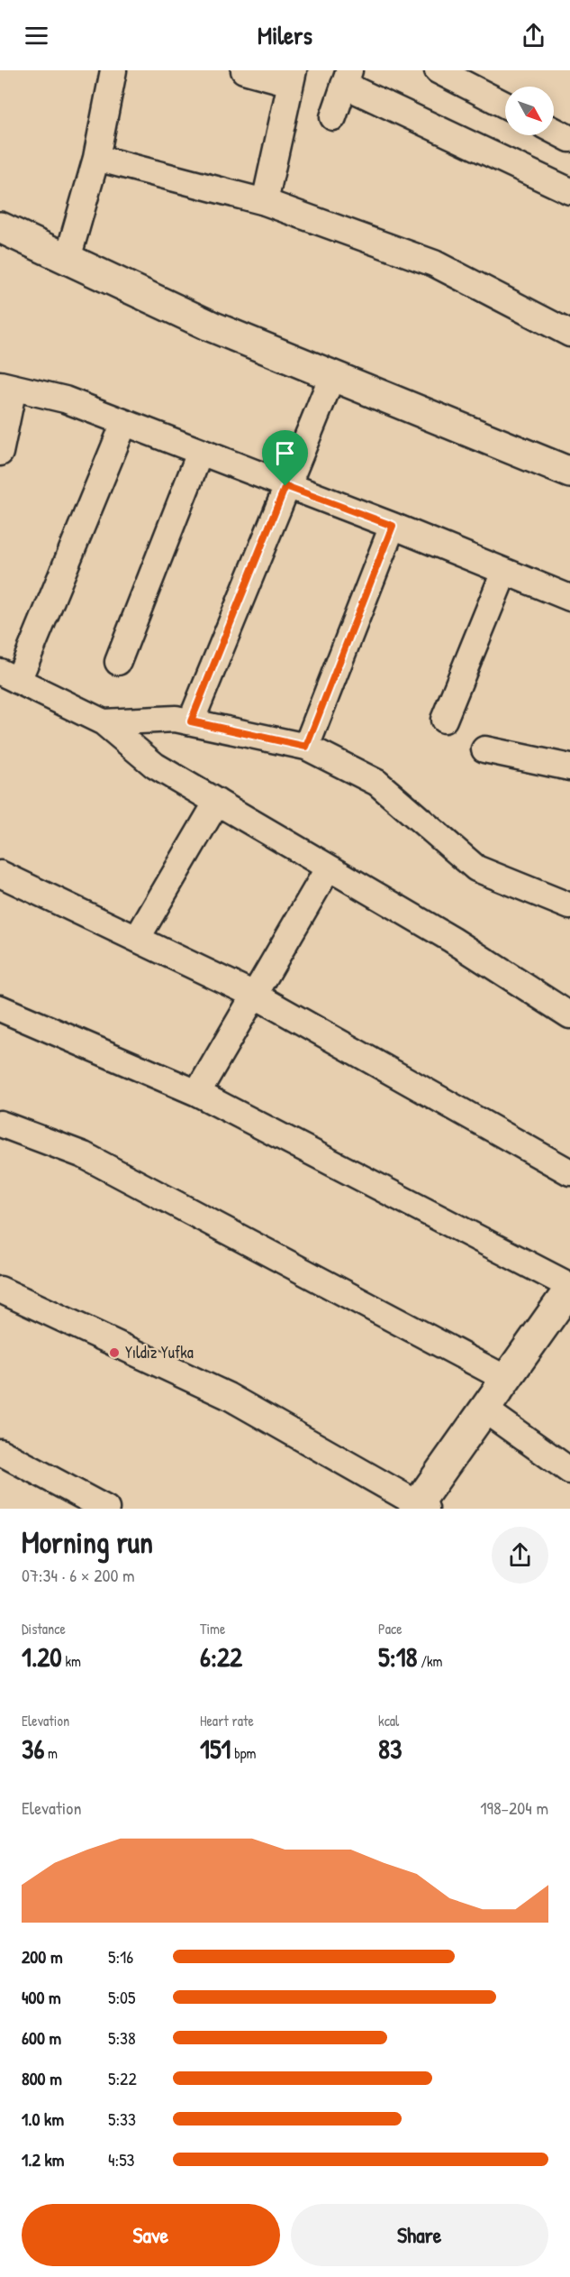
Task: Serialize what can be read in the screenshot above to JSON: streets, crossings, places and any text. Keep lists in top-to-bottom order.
{
  "places": ["Yıldız Yufka"],
  "north": "bottom right",
  "page": {
    "header": "Milers",
    "heading": ["Morning run", "07:34 · 6 × 200 m"],
    "stats": [
      ["Distance", "1.20 km"],
      ["Time", "6:22"],
      ["Pace", "5:18 /km"],
      ["Elevation", "36 m"],
      ["Heart rate", "151 bpm"],
      ["kcal", "83"]
    ],
    "chart": ["Elevation", "198–204 m"],
    "list": [
      {
        "name": "200 m",
        "note": "5:16"
      },
      {
        "name": "400 m",
        "note": "5:05"
      },
      {
        "name": "600 m",
        "note": "5:38"
      },
      {
        "name": "800 m",
        "note": "5:22"
      },
      {
        "name": "1.0 km",
        "note": "5:33"
      },
      {
        "name": "1.2 km",
        "note": "4:53"
      }
    ],
    "buttons": ["Save", "Share"]
  }
}
